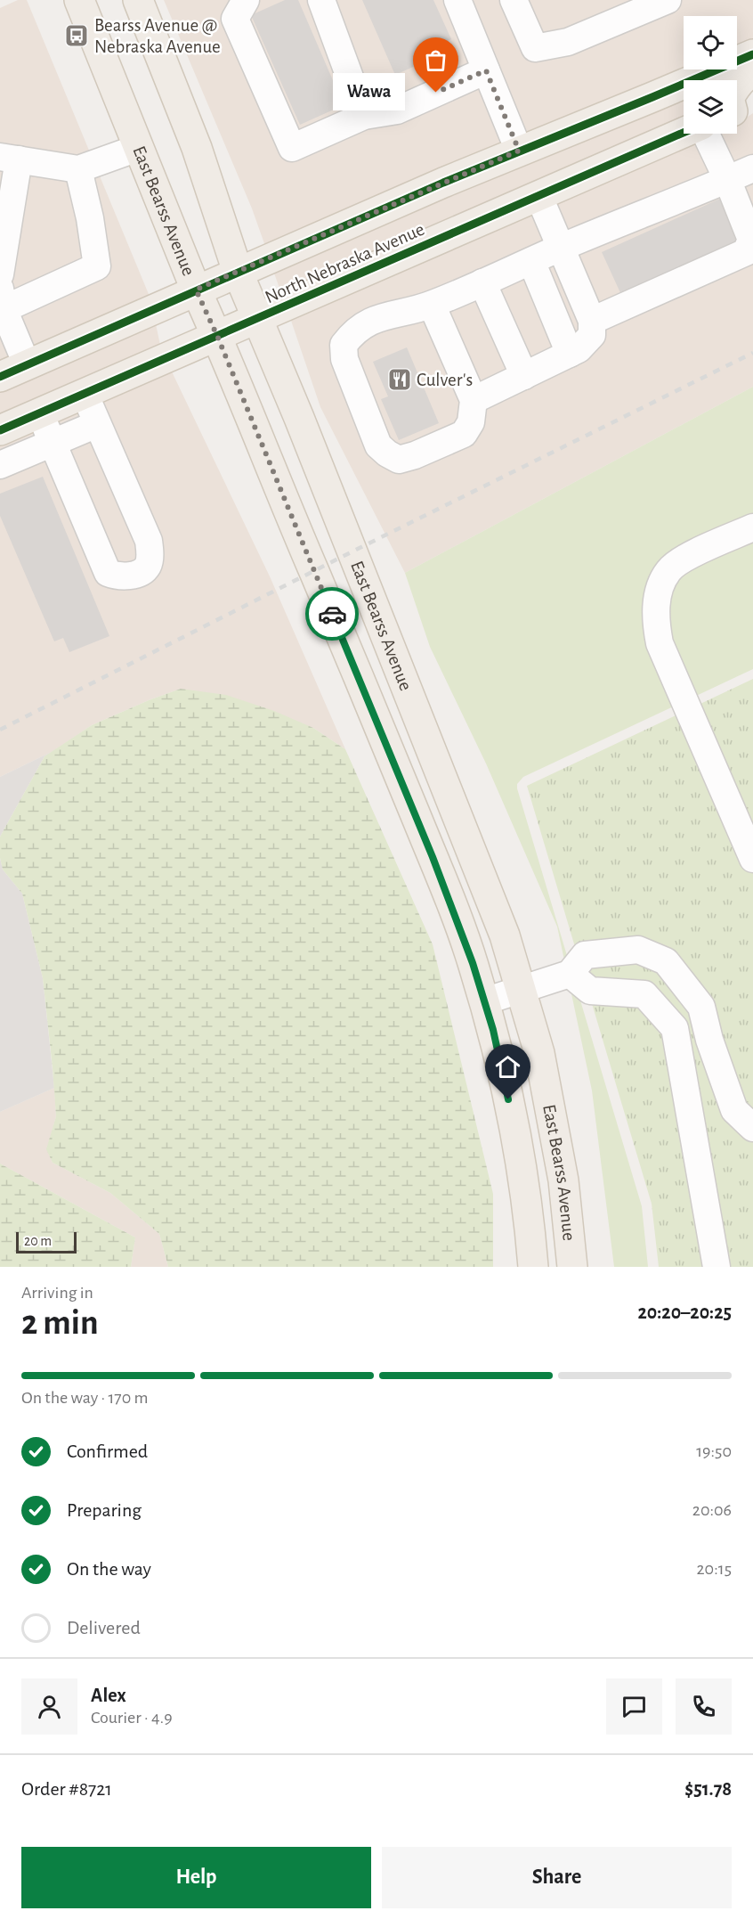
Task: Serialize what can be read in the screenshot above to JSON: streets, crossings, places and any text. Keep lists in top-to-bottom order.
{
  "streets": {
    "main road": ["East Bearss Avenue", "North Nebraska Avenue"]
  },
  "crossings": [
    ["East Bearss Avenue", "North Nebraska Avenue"]
  ],
  "places": {
    "bus stop": ["Bearss Avenue @ Nebraska Avenue"],
    "other": ["Wawa"],
    "restaurant": ["Culver's"]
  },
  "scale_bar": "20 m",
  "page": {
    "bubble": "Wawa",
    "scale": "20 m",
    "heading": ["2 min", "Arriving in", "20:20–20:25"],
    "panel": [
      "Alex",
      "Courier · 4.9",
      "Order #8721",
      "$51.78"
    ],
    "bar": "On the way · 170 m",
    "list": [
      ["Confirmed", "19:50"],
      ["Preparing", "20:06"],
      ["On the way", "20:15"],
      "Delivered"
    ],
    "buttons": ["Help", "Share"]
  }
}
